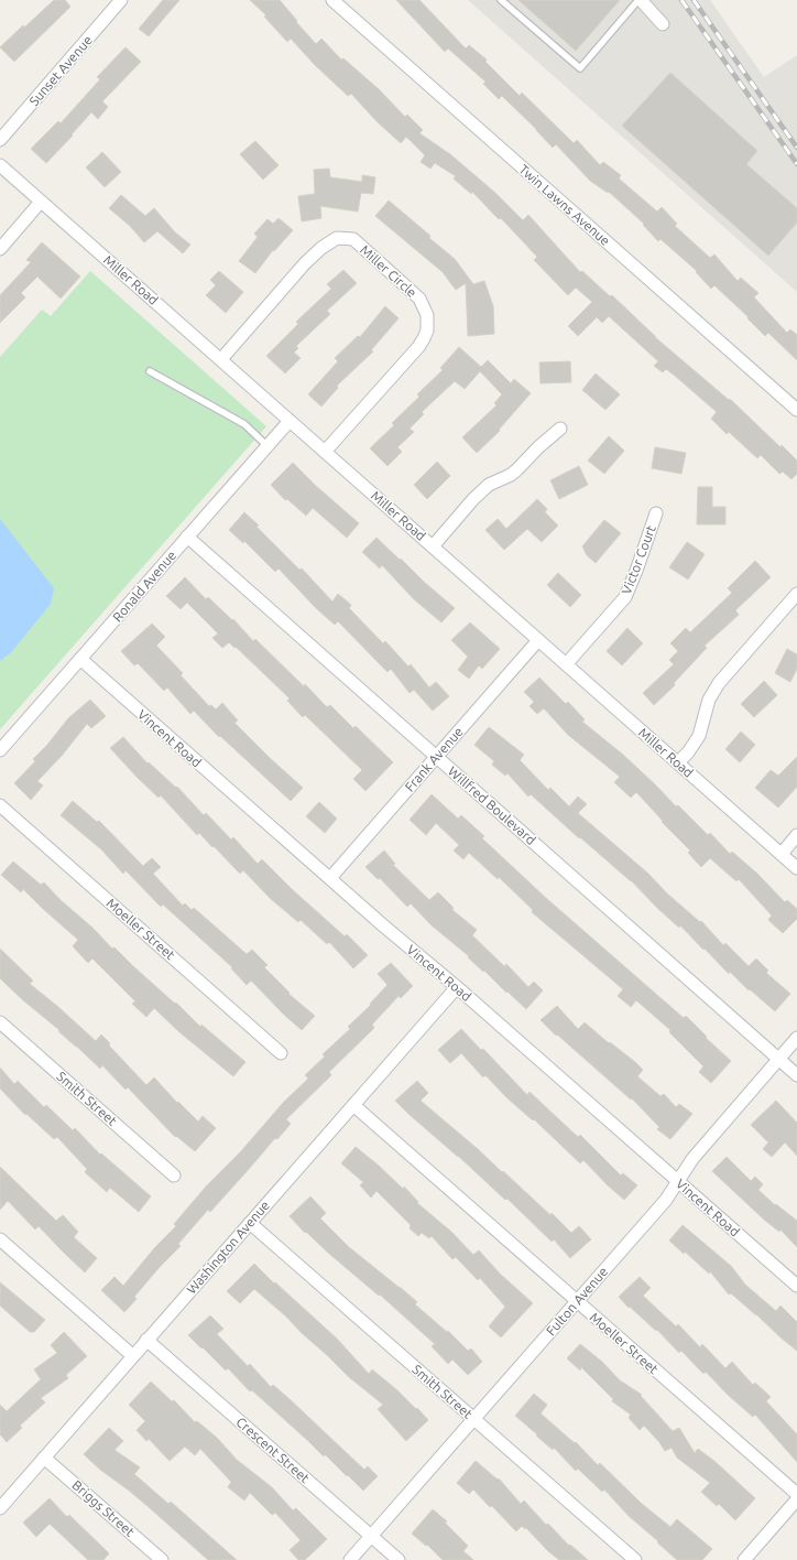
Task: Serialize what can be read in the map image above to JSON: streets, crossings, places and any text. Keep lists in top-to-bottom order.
{
  "streets": {
    "street": [
      "Sunset Avenue",
      "Twin Lawns Avenue",
      "Miller Circle",
      "Miller Road",
      "Victor Court",
      "Ronald Avenue",
      "Vincent Road",
      "Frank Avenue",
      "Willfred Boulevard",
      "Moeller Street",
      "Smith Street",
      "Washington Avenue",
      "Fulton Avenue",
      "Crescent Street",
      "Briggs Street"
    ]
  },
  "crossings": [
    ["Miller Circle", "Miller Road"],
    ["Miller Road", "Victor Court"],
    ["Miller Road", "Ronald Avenue"],
    ["Miller Road", "Frank Avenue"],
    ["Ronald Avenue", "Vincent Road"],
    ["Ronald Avenue", "Willfred Boulevard"],
    ["Vincent Road", "Frank Avenue"],
    ["Vincent Road", "Washington Avenue"],
    ["Vincent Road", "Fulton Avenue"],
    ["Frank Avenue", "Willfred Boulevard"],
    ["Willfred Boulevard", "Fulton Avenue"],
    ["Moeller Street", "Washington Avenue"],
    ["Moeller Street", "Fulton Avenue"],
    ["Smith Street", "Washington Avenue"],
    ["Smith Street", "Fulton Avenue"],
    ["Washington Avenue", "Crescent Street"],
    ["Washington Avenue", "Briggs Street"],
    ["Fulton Avenue", "Crescent Street"]
  ]
}
